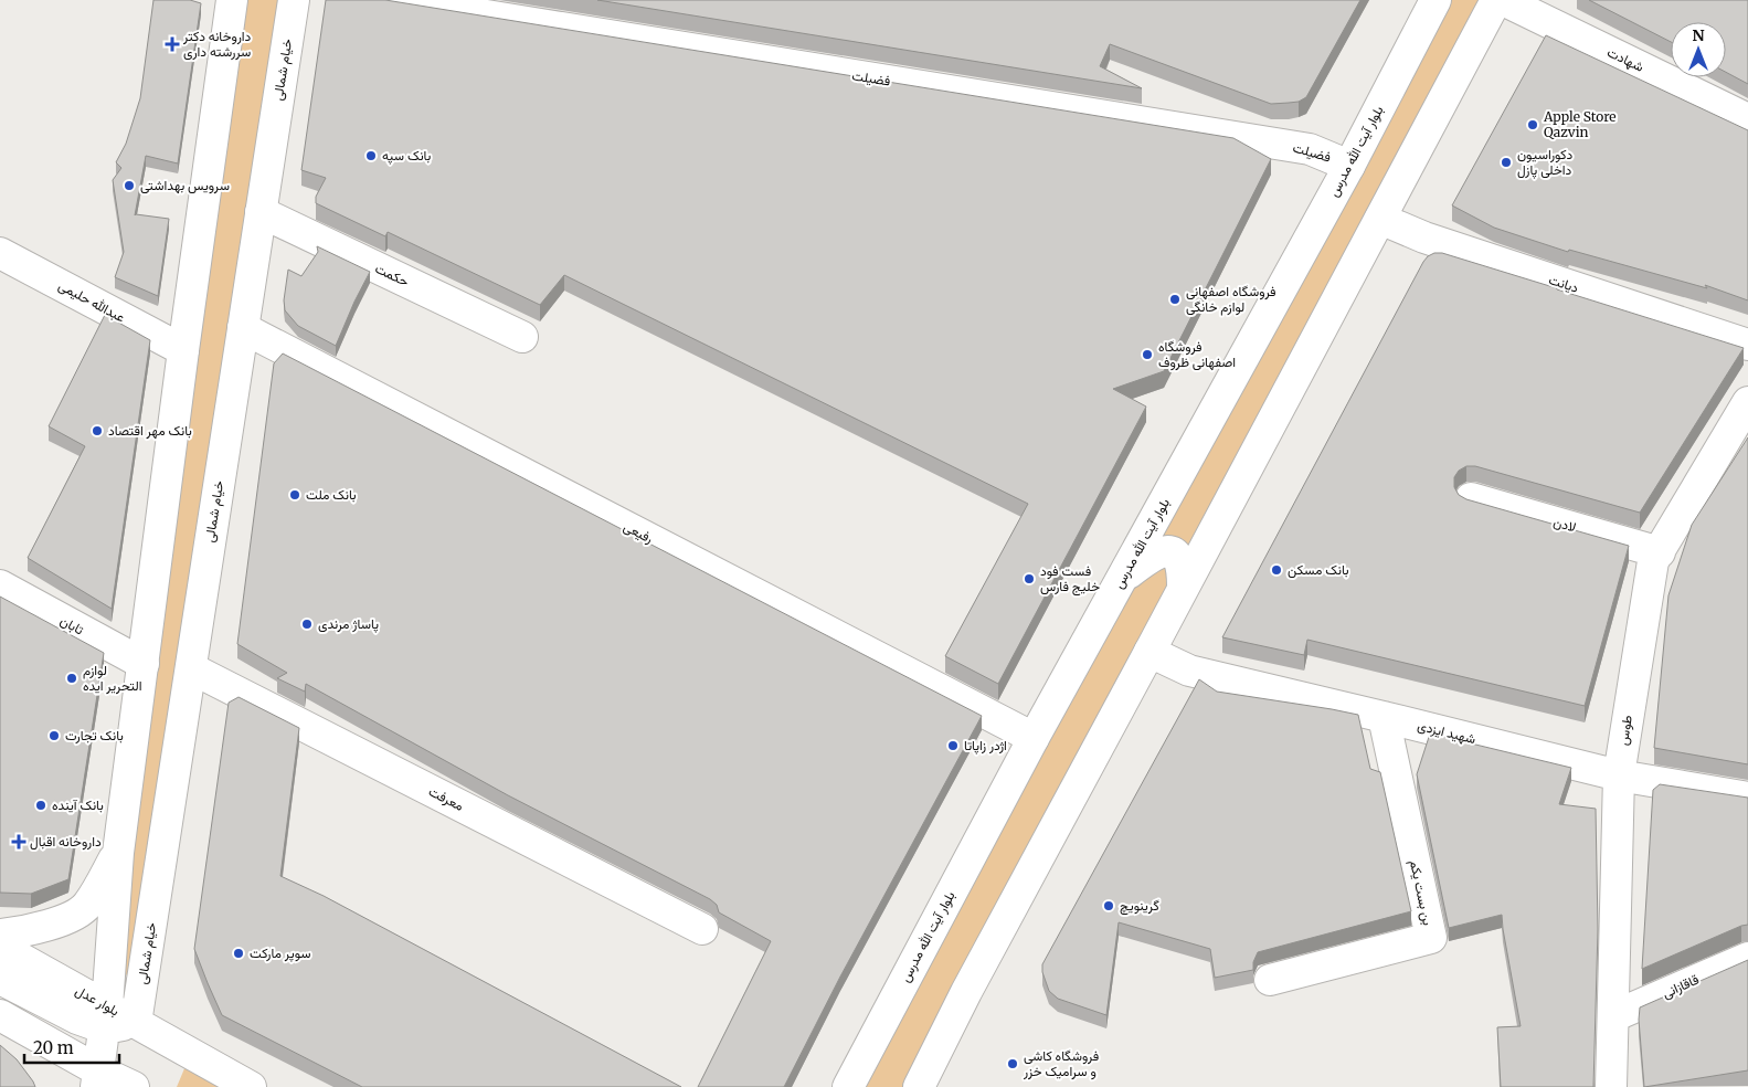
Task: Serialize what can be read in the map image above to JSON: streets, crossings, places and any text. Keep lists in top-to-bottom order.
{
  "streets": {
    "street": [
      "شهادت",
      "خیام شمالی",
      "فضیلت",
      "بلوار آیت الله مدرس",
      "حکمت",
      "دیانت",
      "عبدالله حلیمی",
      "لادن",
      "رفیعی",
      "تابان",
      "طوس",
      "شهید ایزدی",
      "معرفت",
      "بن بست یکم",
      "قاقازانی",
      "بلوار عدل"
    ]
  },
  "crossings": [
    ["خیام شمالی", "حکمت"],
    ["خیام شمالی", "رفیعی"],
    ["خیام شمالی", "معرفت"],
    ["خیام شمالی", "بلوار عدل"],
    ["فضیلت", "بلوار آیت الله مدرس"],
    ["بلوار آیت الله مدرس", "رفیعی"],
    ["لادن", "طوس"],
    ["طوس", "شهید ایزدی"],
    ["طوس", "قاقازانی"],
    ["شهید ایزدی", "بن بست یکم"]
  ],
  "places": {
    "health": ["داروخانه دکتر سررشته داری", "داروخانه اقبال"],
    "other": [
      "Apple Store Qazvin",
      "بانک سپه",
      "دکوراسیون داخلی پازل",
      "سرویس بهداشتی",
      "فروشگاه اصفهانی لوازم خانگی",
      "فروشگاه اصفهانی ظروف",
      "بانک مهر اقتصاد",
      "بانک ملت",
      "بانک مسکن",
      "فست فود خلیج فارس",
      "پاساژ مرندی",
      "لوازم التحریر ایده",
      "بانک تجارت",
      "اژدر زاپاتا",
      "بانک آینده",
      "گرینویچ",
      "سوپر مارکت",
      "فروشگاه کاشی و سرامیک خزر"
    ]
  },
  "scale_bar": "20 m",
  "north": "top"
}
